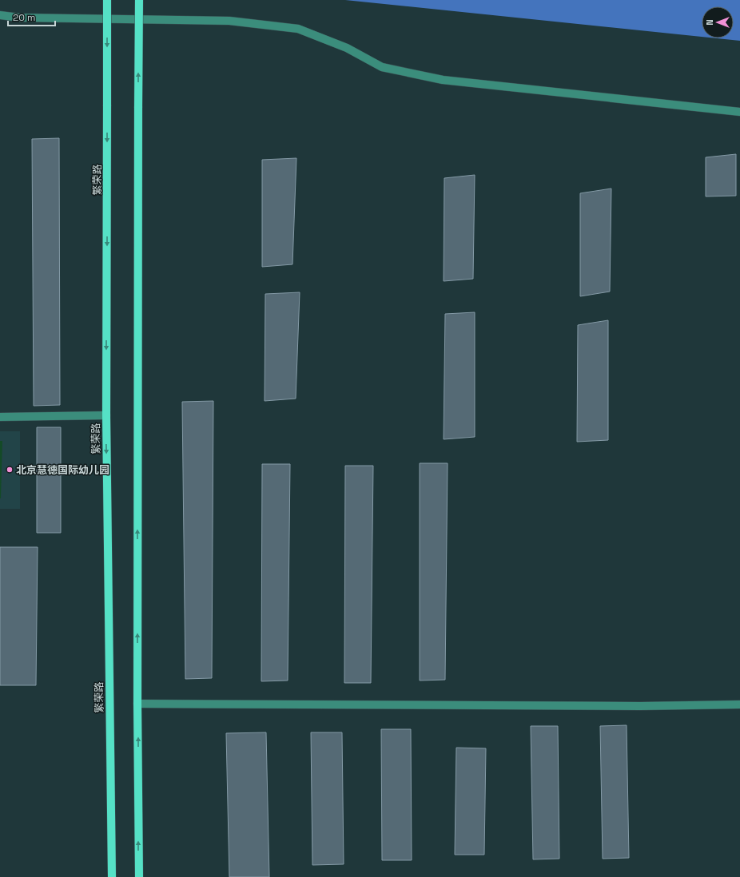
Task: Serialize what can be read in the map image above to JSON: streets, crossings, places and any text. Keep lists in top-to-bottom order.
{
  "streets": {
    "main road": ["繁荣路"]
  },
  "places": ["北京慧德国际幼儿园"],
  "scale_bar": "20 m",
  "north": "left"
}
